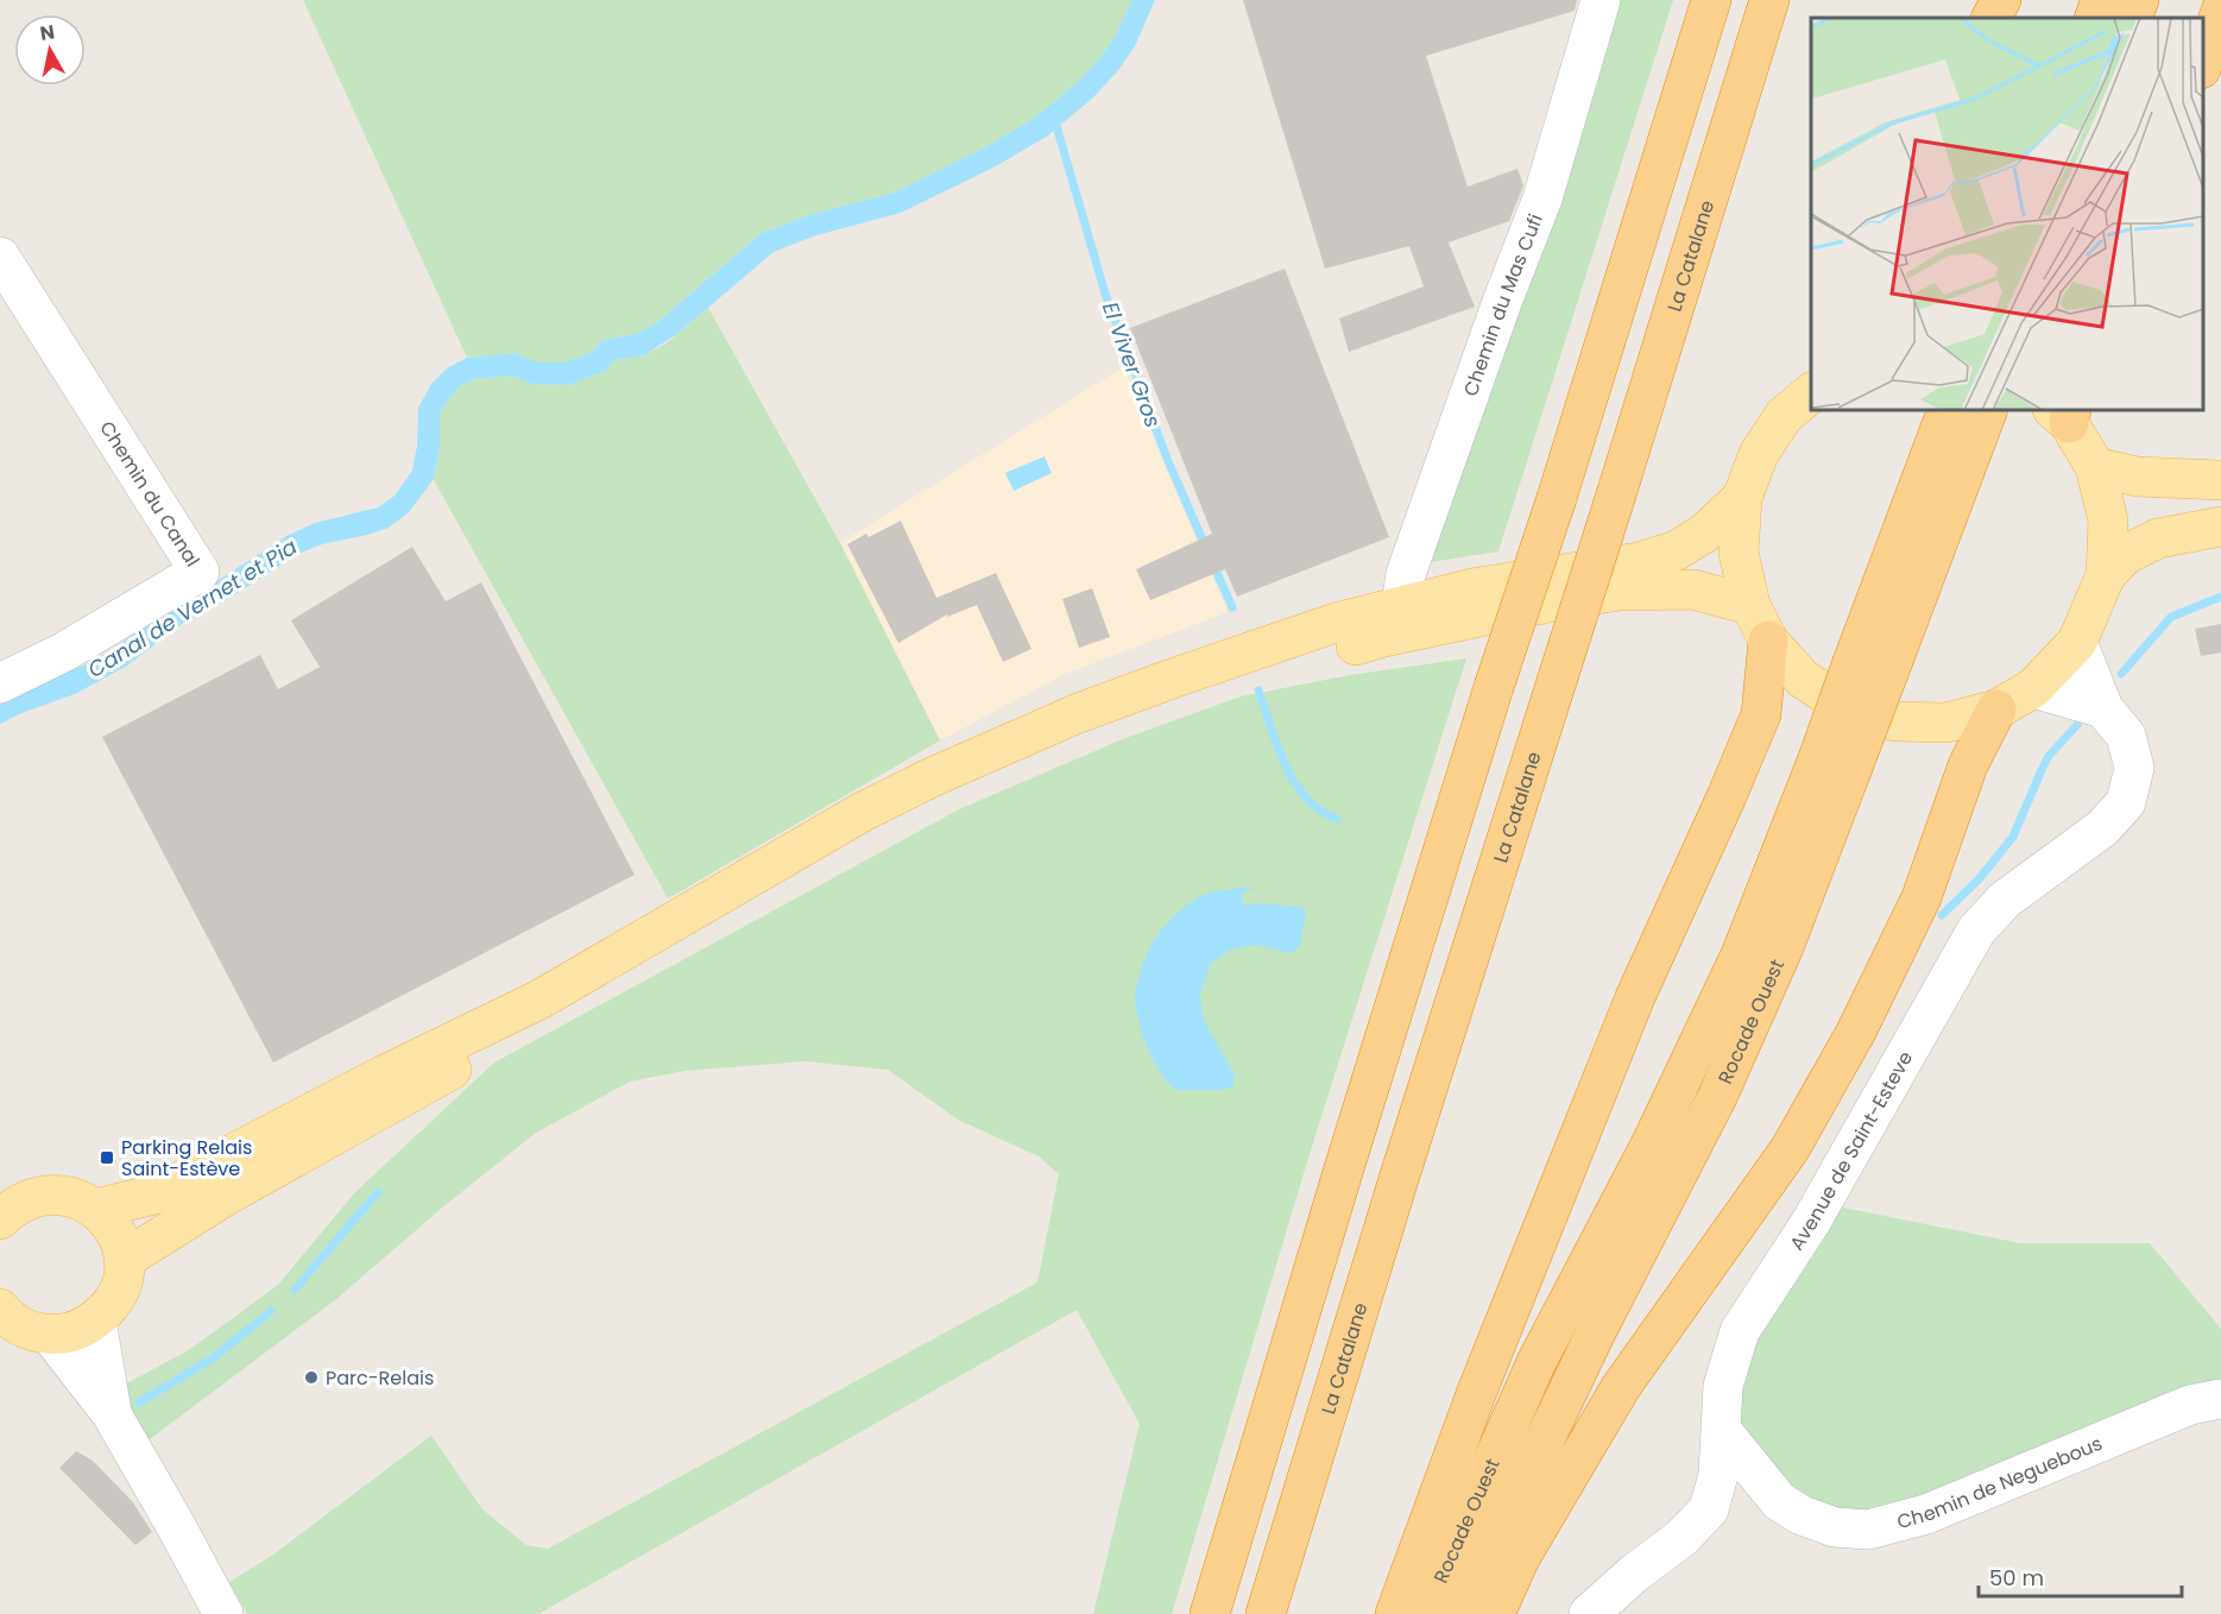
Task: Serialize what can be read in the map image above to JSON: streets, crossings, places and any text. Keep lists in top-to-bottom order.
{
  "streets": {
    "highway": ["La Catalane", "Rocade Ouest"],
    "street": [
      "Chemin du Mas Cufi",
      "Chemin du Canal",
      "Avenue de Saint-Esteve",
      "Chemin de Neguebous"
    ]
  },
  "water": ["El Viver Gros", "Canal de Vernet et Pia"],
  "places": {
    "transit": ["Parking Relais Saint-Estève"],
    "other": ["Parc-Relais"]
  },
  "scale_bar": "50 m",
  "north": "top"
}
